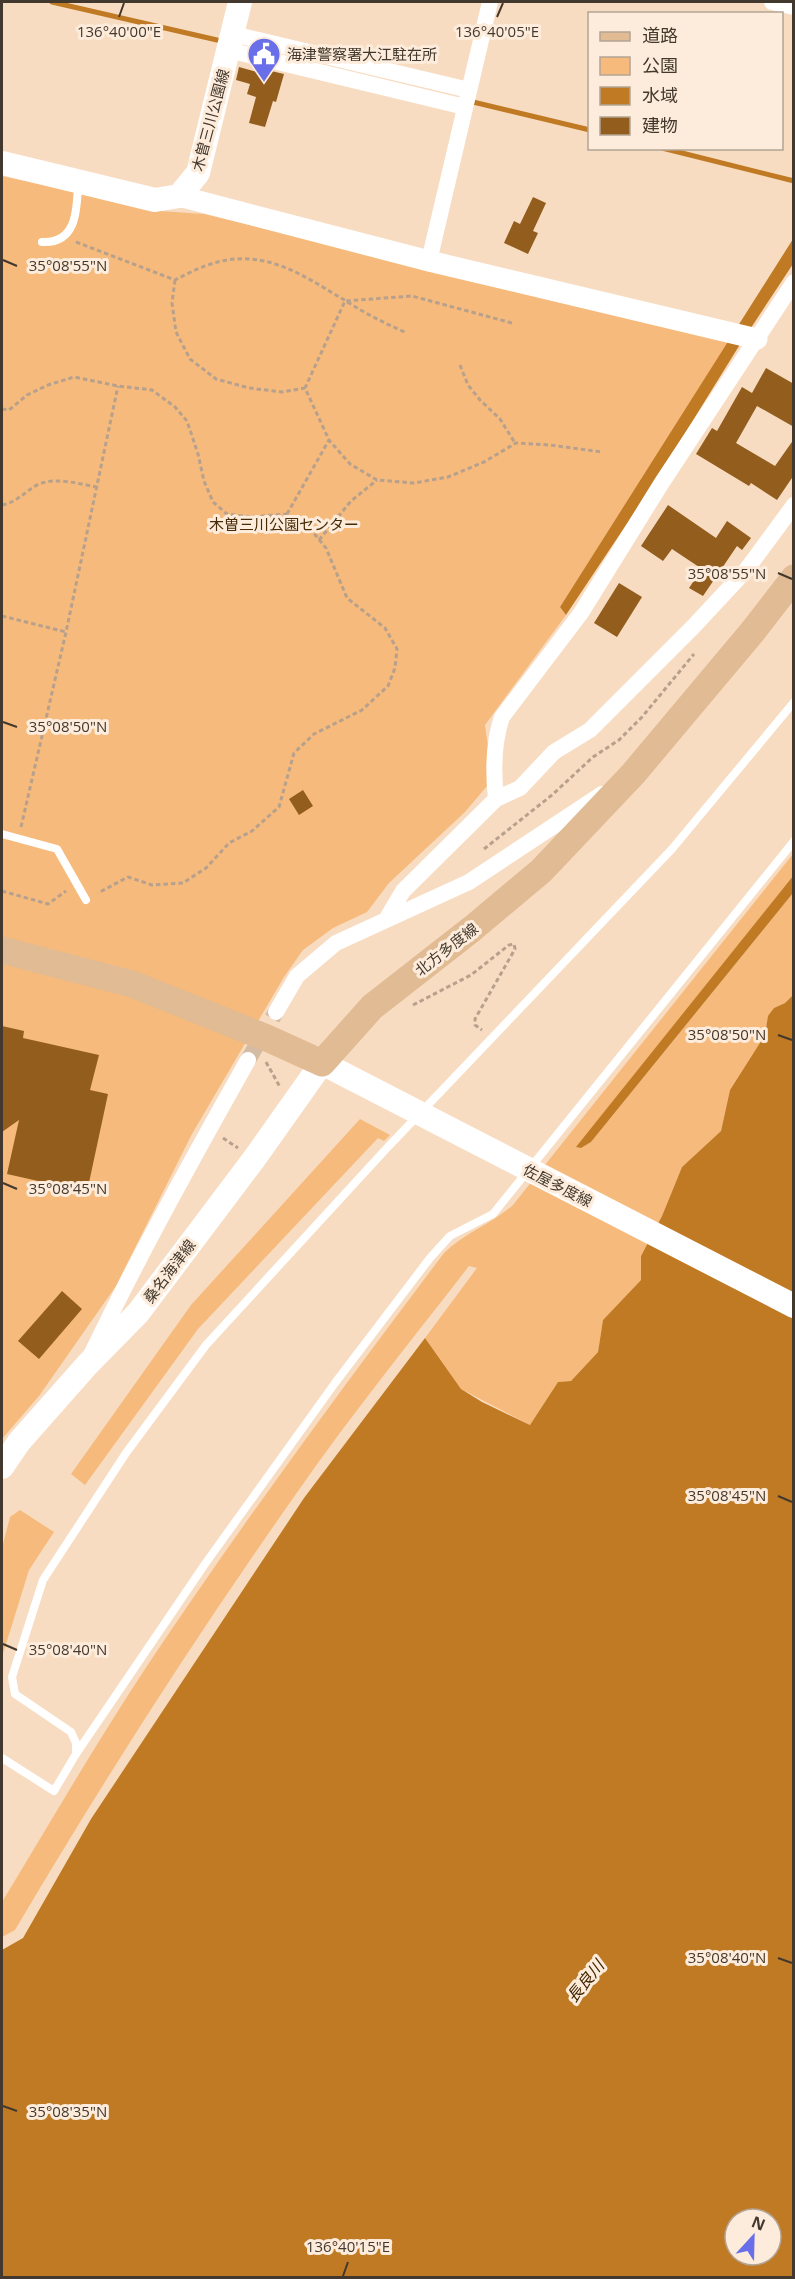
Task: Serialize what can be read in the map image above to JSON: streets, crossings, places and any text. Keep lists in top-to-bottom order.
{
  "streets": {
    "main road": [
      "木曽三川公園線",
      "北方多度線",
      "佐屋多度線",
      "桑名海津線"
    ]
  },
  "crossings": [
    ["北方多度線", "佐屋多度線"],
    ["北方多度線", "桑名海津線"],
    ["佐屋多度線", "桑名海津線"]
  ],
  "water": ["長良川"],
  "parks": ["木曽三川公園センター"],
  "places": {
    "public building": ["海津警察署大江駐在所"]
  },
  "legend": [
    "道路",
    "公園",
    "水域",
    "建物"
  ],
  "north": "top",
  "coordinates": [
    "136°40'00\"E",
    "136°40'05\"E",
    "35°08'55\"N",
    "35°08'50\"N",
    "35°08'45\"N",
    "35°08'40\"N",
    "35°08'35\"N",
    "136°40'15\"E"
  ]
}
